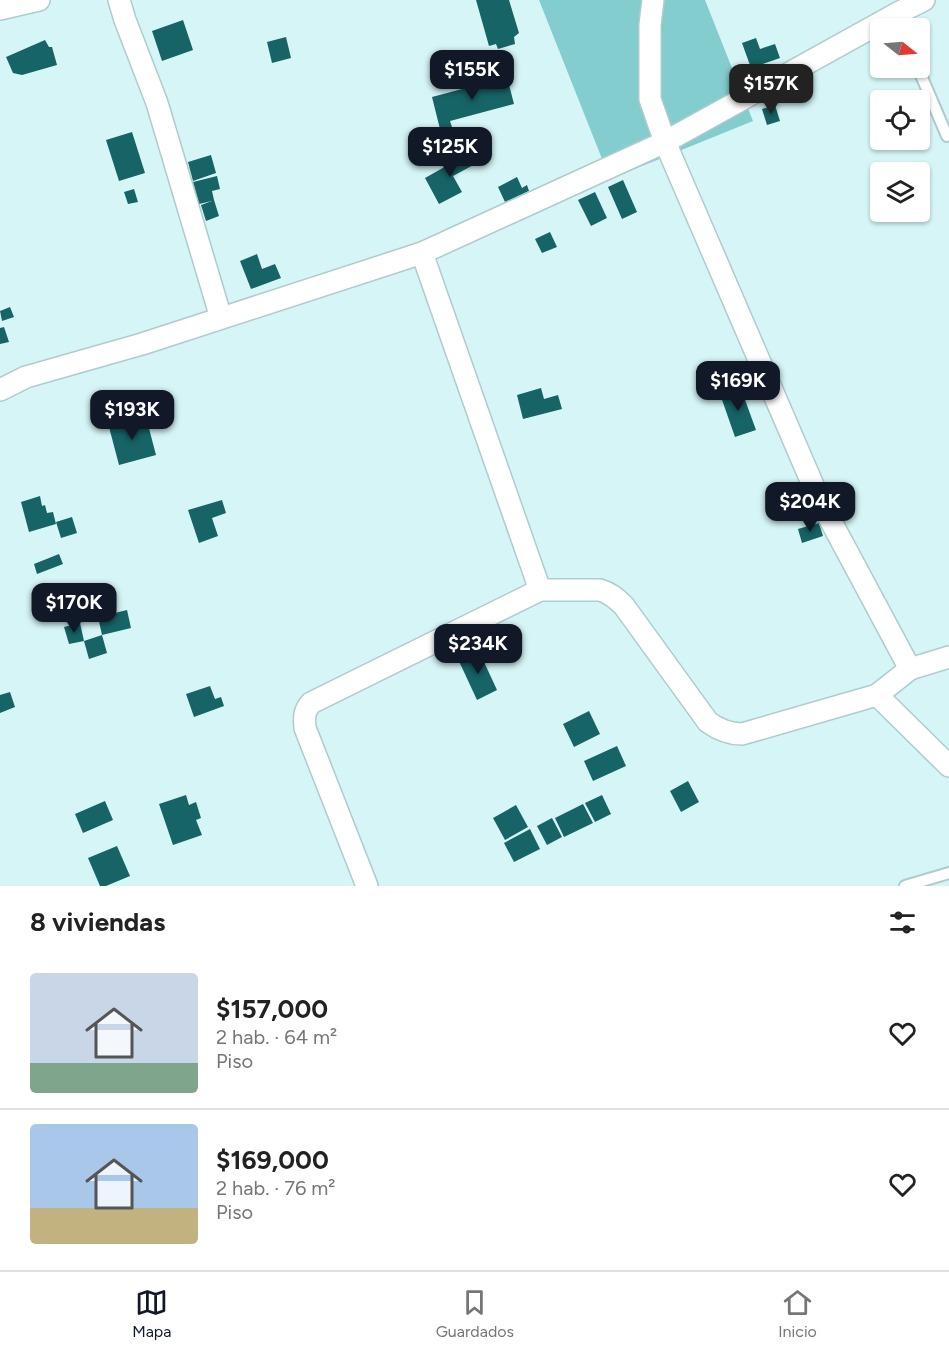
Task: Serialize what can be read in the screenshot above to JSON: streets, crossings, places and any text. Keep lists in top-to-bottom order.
{
  "north": "right",
  "page": {
    "price": [
      "$155K",
      "$157K",
      "$125K",
      "$169K",
      "$193K",
      "$204K",
      "$170K",
      "$234K"
    ],
    "heading": "8 viviendas",
    "list": [
      {
        "name": "$157,000",
        "note": "2 hab. · 64 m² · Piso"
      },
      {
        "name": "$169,000",
        "note": "2 hab. · 76 m² · Piso"
      }
    ],
    "tabs": ["Mapa", "Guardados", "Inicio"]
  }
}
